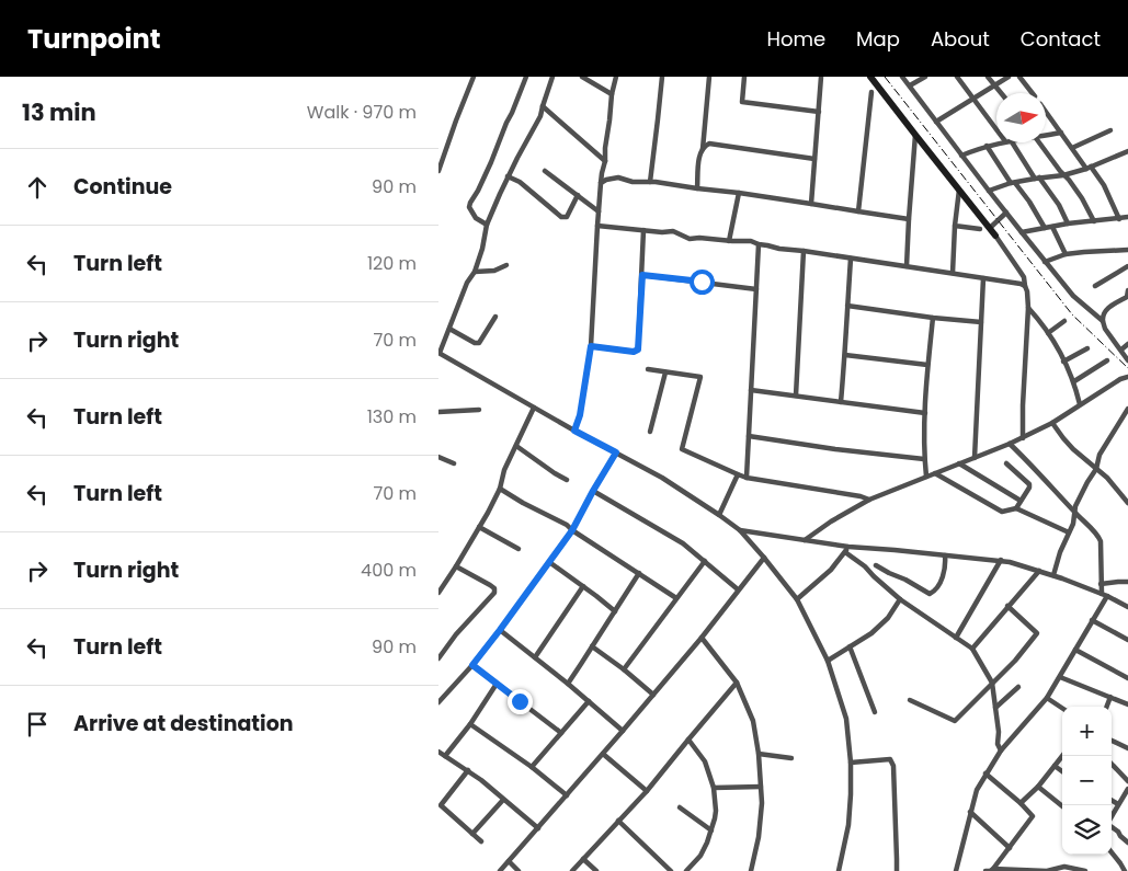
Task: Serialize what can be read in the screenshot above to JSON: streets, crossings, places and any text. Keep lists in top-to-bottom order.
{
  "north": "right",
  "page": {
    "header": "Turnpoint",
    "nav": [
      "Home",
      "Map",
      "About",
      "Contact"
    ],
    "heading": ["13 min", "Walk · 970 m"],
    "list": [
      ["Continue", "90 m"],
      ["Turn left", "120 m"],
      ["Turn right", "70 m"],
      ["Turn left", "130 m"],
      ["Turn left", "70 m"],
      ["Turn right", "400 m"],
      ["Turn left", "90 m"],
      "Arrive at destination"
    ],
    "map_buttons": ["+", "−"]
  }
}
